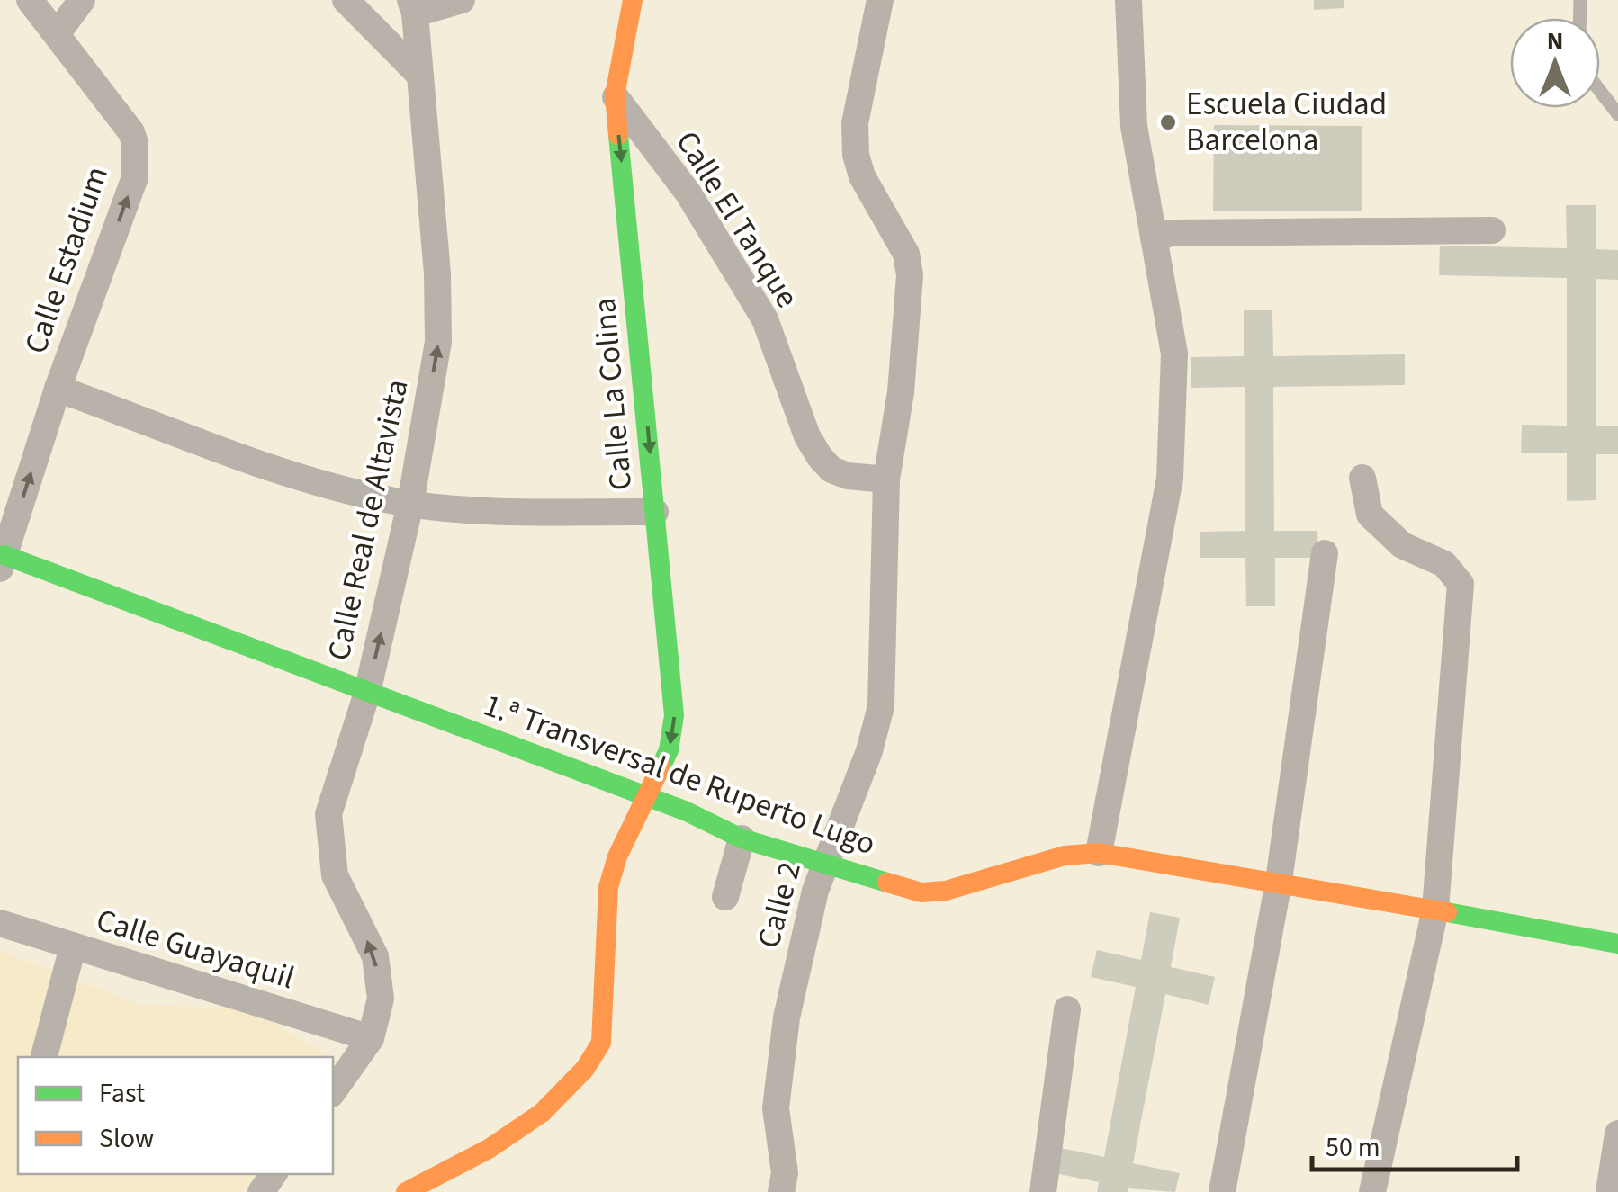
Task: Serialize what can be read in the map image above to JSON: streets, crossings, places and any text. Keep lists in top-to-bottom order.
{
  "streets": {
    "street": [
      "Calle El Tanque",
      "Calle Estadium",
      "Calle La Colina",
      "Calle Real de Altavista",
      "1.ª Transversal de Ruperto Lugo",
      "Calle 2",
      "Calle Guayaquil"
    ]
  },
  "crossings": [
    ["Calle El Tanque", "Calle La Colina"],
    ["Calle El Tanque", "Calle 2"],
    ["Calle Estadium", "1.ª Transversal de Ruperto Lugo"],
    ["Calle La Colina", "1.ª Transversal de Ruperto Lugo"],
    ["Calle Real de Altavista", "1.ª Transversal de Ruperto Lugo"],
    ["Calle Real de Altavista", "Calle Guayaquil"],
    ["1.ª Transversal de Ruperto Lugo", "Calle 2"]
  ],
  "one_way": ["Calle Estadium", "Calle La Colina", "Calle Real de Altavista"],
  "places": ["Escuela Ciudad Barcelona"],
  "legend": ["Fast", "Slow"],
  "scale_bar": "50 m",
  "north": "top"
}
